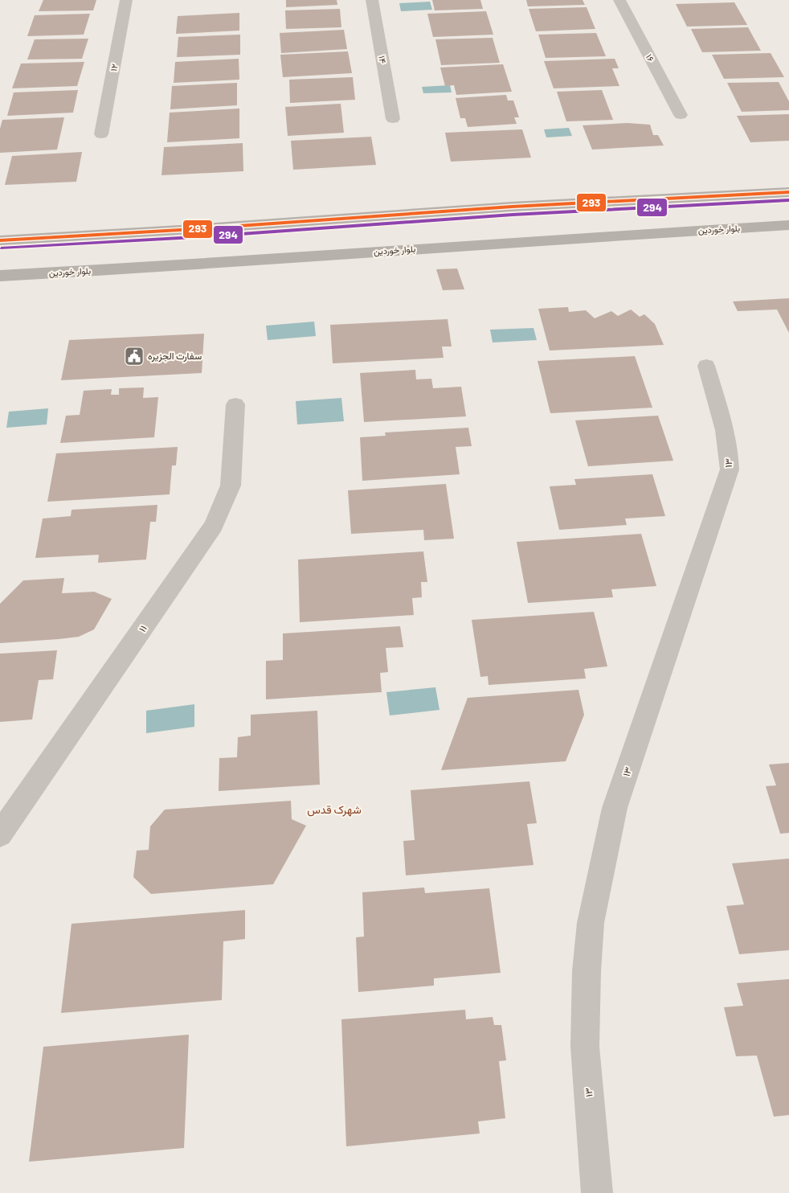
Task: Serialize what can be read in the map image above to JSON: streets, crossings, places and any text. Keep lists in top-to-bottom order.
{
  "streets": {
    "main road": ["بلوار خوردین"],
    "street": [
      "۱۶",
      "۱۴",
      "۱۲",
      "۱۳",
      "۱۱"
    ]
  },
  "districts": ["شهرک قدس"],
  "places": {
    "public building": ["سفارت الجزیره"]
  },
  "lines": ["transit line 293", "transit line 294"]
}
